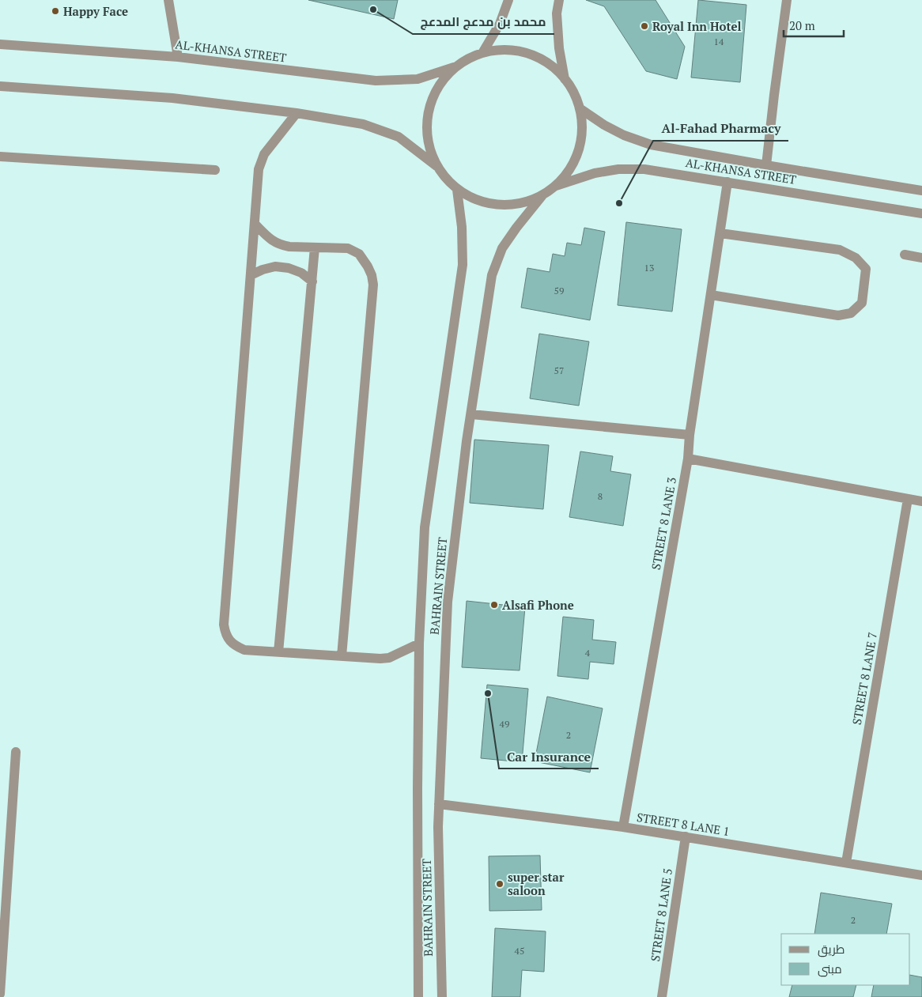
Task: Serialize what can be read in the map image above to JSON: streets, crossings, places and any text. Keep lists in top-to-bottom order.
{
  "streets": {
    "street": [
      "AL-KHANSA STREET",
      "STREET 8 LANE 3",
      "BAHRAIN STREET",
      "STREET 8 LANE 7",
      "STREET 8 LANE 1",
      "STREET 8 LANE 5"
    ]
  },
  "crossings": [
    ["AL-KHANSA STREET", "STREET 8 LANE 3"],
    ["STREET 8 LANE 3", "STREET 8 LANE 1"],
    ["BAHRAIN STREET", "STREET 8 LANE 1"],
    ["STREET 8 LANE 7", "STREET 8 LANE 1"],
    ["STREET 8 LANE 1", "STREET 8 LANE 5"]
  ],
  "places": [
    "محمد بن مدعج المدعج",
    "Happy Face",
    "Royal Inn Hotel",
    "Al-Fahad Pharmacy",
    "Alsafi Phone",
    "Car Insurance",
    "super star saloon"
  ],
  "house_numbers": [
    "14",
    "13",
    "59",
    "57",
    "8",
    "4",
    "49",
    "2",
    "2",
    "45"
  ],
  "legend": ["طريق", "مبنى"],
  "scale_bar": "20 m"
}
